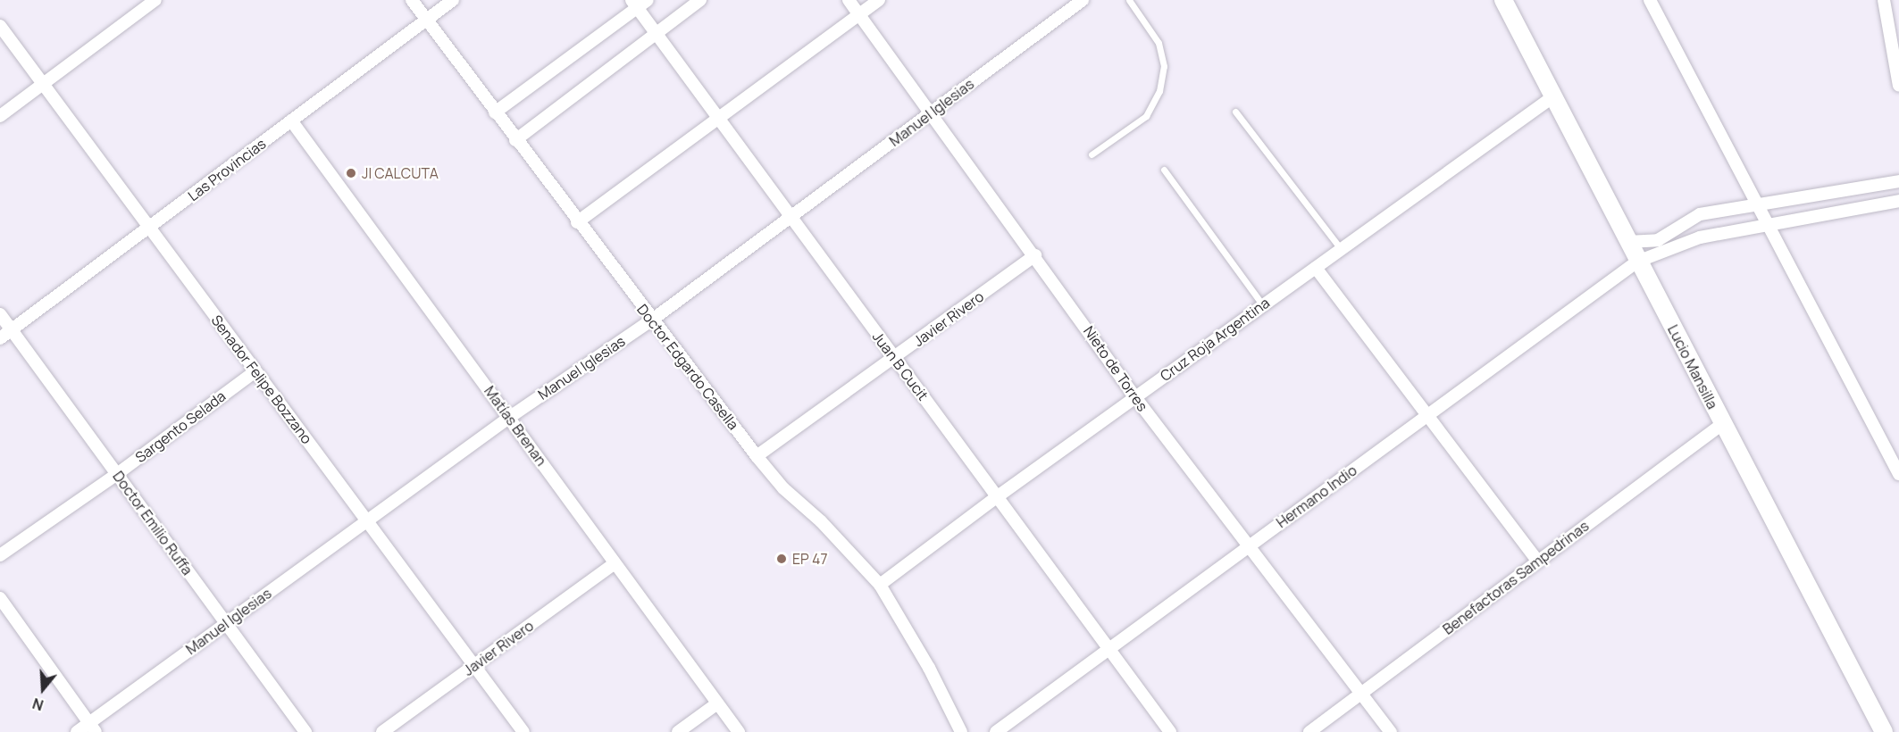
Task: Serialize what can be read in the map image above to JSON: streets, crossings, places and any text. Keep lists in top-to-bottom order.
{
  "streets": {
    "main road": ["Lucio Mansilla"],
    "street": [
      "Manuel Iglesias",
      "Las Provincias",
      "Javier Rivero",
      "Cruz Roja Argentina",
      "Juan B Cucit",
      "Doctor Edgardo Casella",
      "Nieto de Torres",
      "Senador Felipe Bozzano",
      "Matías Brenan",
      "Sargento Selada",
      "Hermano Indio",
      "Doctor Emilio Ruffa",
      "Benefactoras Sampedrinas"
    ]
  },
  "crossings": [
    ["Manuel Iglesias", "Juan B Cucit"],
    ["Manuel Iglesias", "Doctor Edgardo Casella"],
    ["Manuel Iglesias", "Nieto de Torres"],
    ["Manuel Iglesias", "Senador Felipe Bozzano"],
    ["Manuel Iglesias", "Matías Brenan"],
    ["Manuel Iglesias", "Doctor Emilio Ruffa"],
    ["Las Provincias", "Doctor Edgardo Casella"],
    ["Las Provincias", "Senador Felipe Bozzano"],
    ["Las Provincias", "Matías Brenan"],
    ["Las Provincias", "Doctor Emilio Ruffa"],
    ["Javier Rivero", "Juan B Cucit"],
    ["Javier Rivero", "Doctor Edgardo Casella"],
    ["Javier Rivero", "Nieto de Torres"],
    ["Javier Rivero", "Senador Felipe Bozzano"],
    ["Javier Rivero", "Matías Brenan"],
    ["Cruz Roja Argentina", "Juan B Cucit"],
    ["Cruz Roja Argentina", "Doctor Edgardo Casella"],
    ["Cruz Roja Argentina", "Lucio Mansilla"],
    ["Cruz Roja Argentina", "Nieto de Torres"],
    ["Juan B Cucit", "Hermano Indio"],
    ["Lucio Mansilla", "Hermano Indio"],
    ["Lucio Mansilla", "Benefactoras Sampedrinas"],
    ["Nieto de Torres", "Hermano Indio"],
    ["Nieto de Torres", "Benefactoras Sampedrinas"],
    ["Senador Felipe Bozzano", "Sargento Selada"],
    ["Sargento Selada", "Doctor Emilio Ruffa"]
  ],
  "places": ["JI CALCUTA", "EP 47"],
  "north": "bottom"
}
